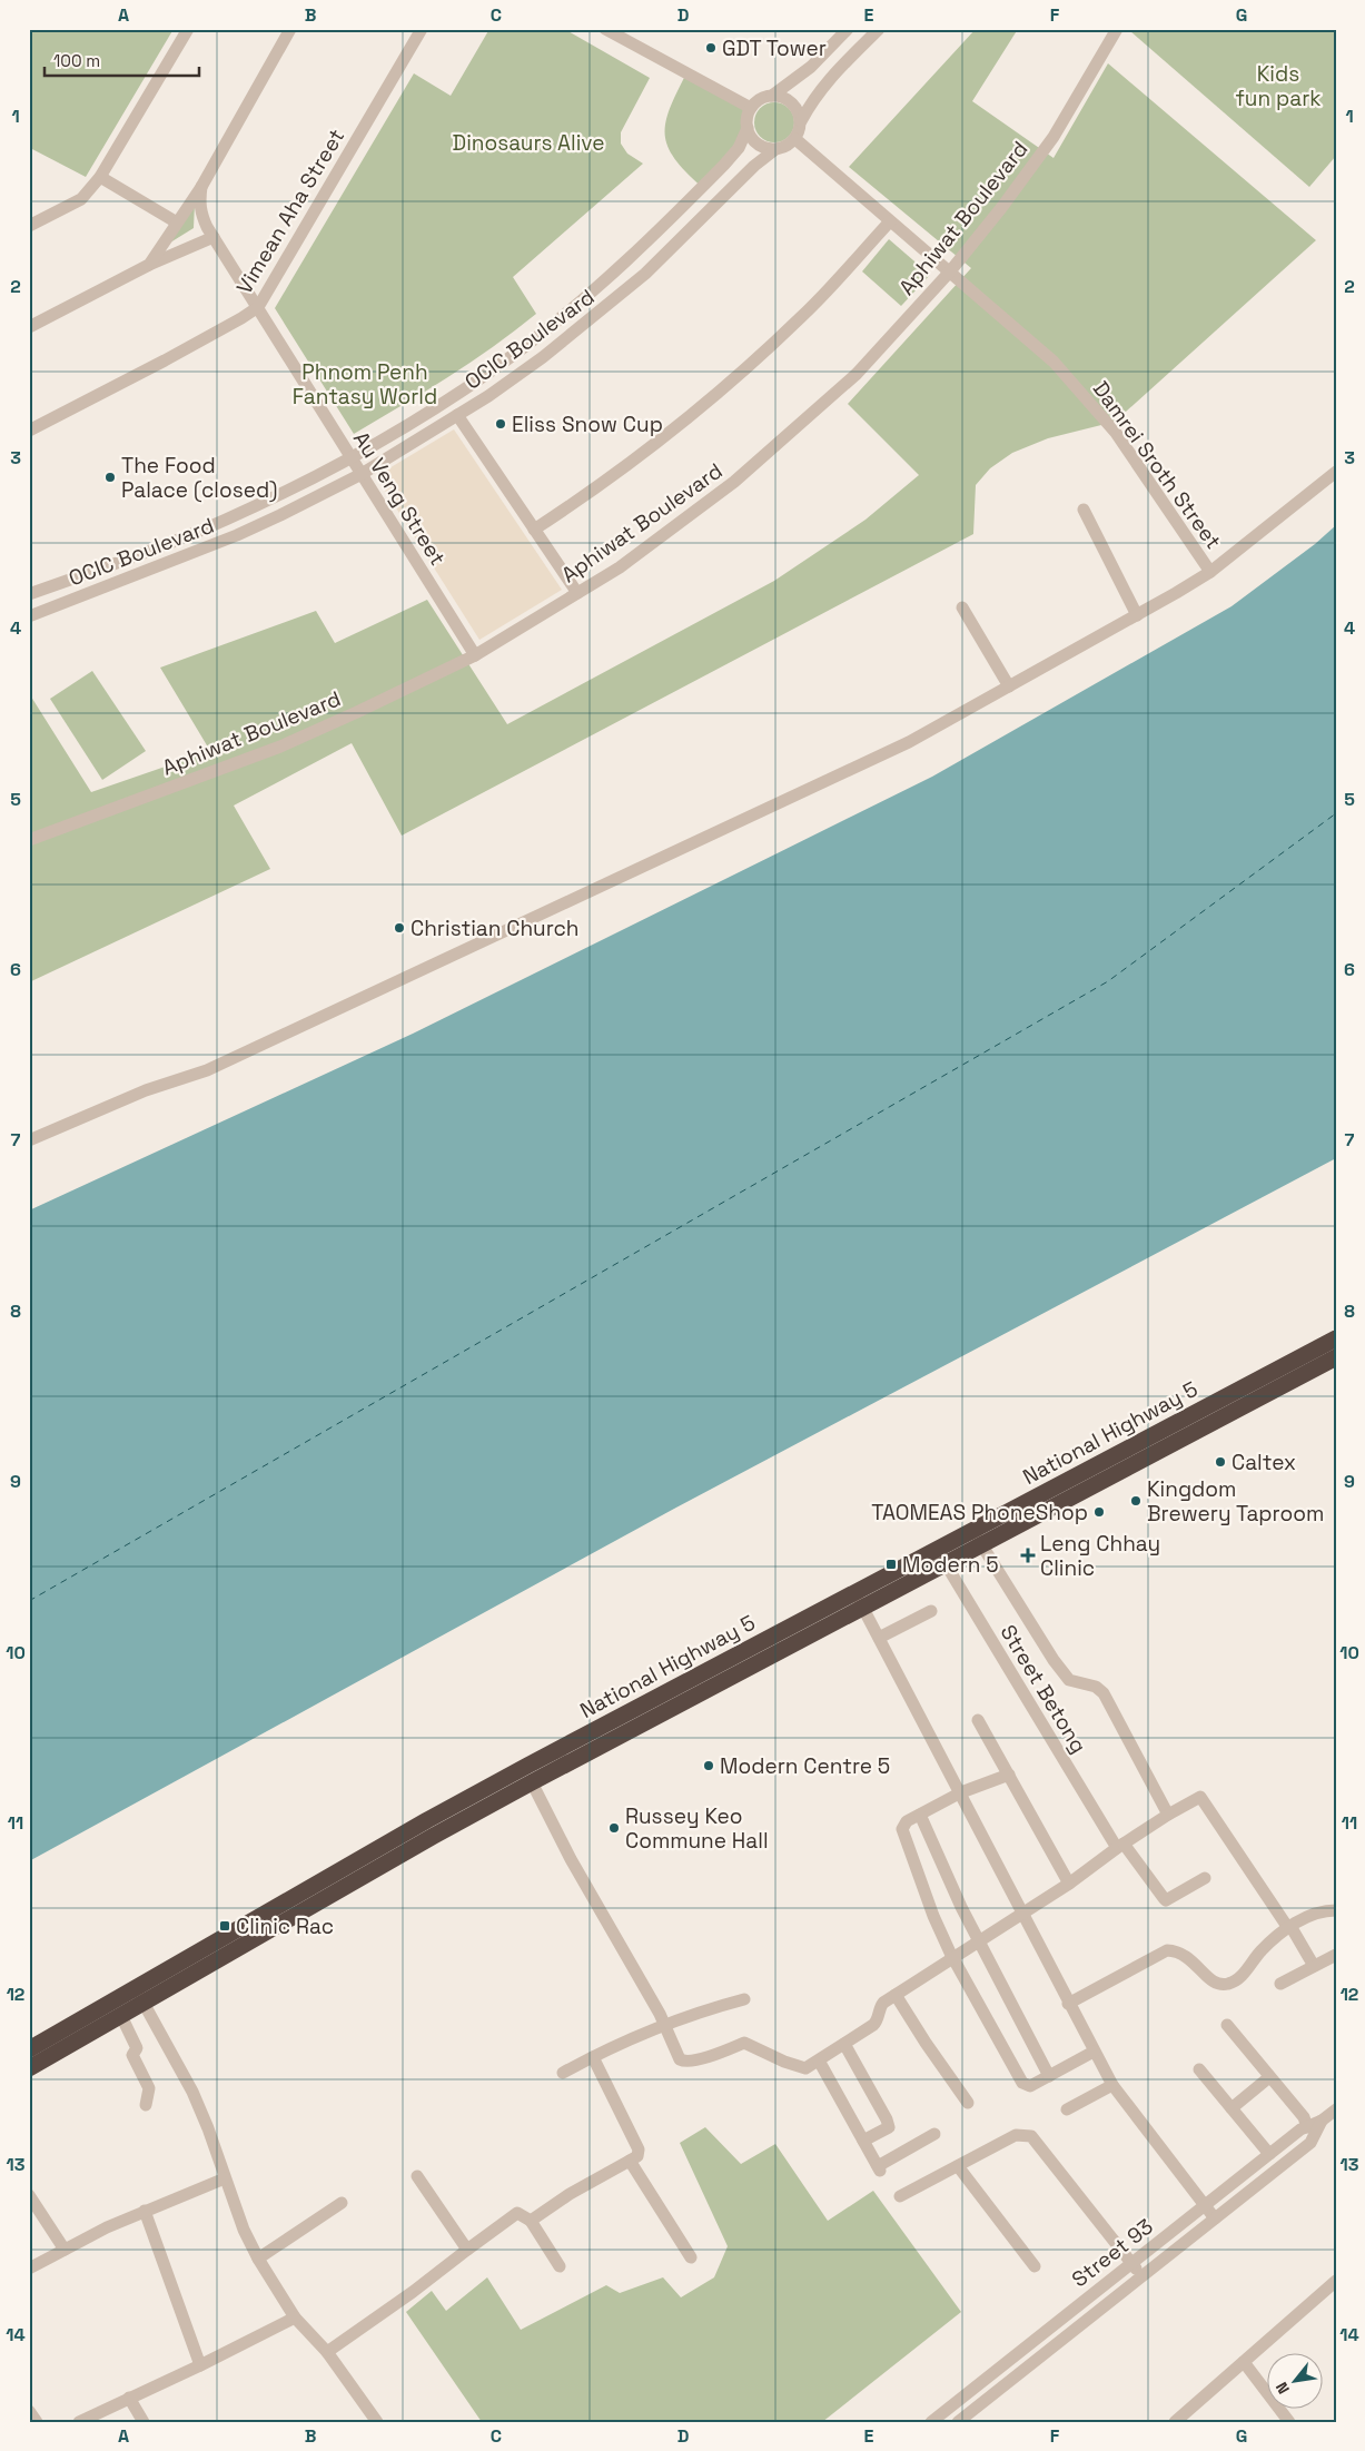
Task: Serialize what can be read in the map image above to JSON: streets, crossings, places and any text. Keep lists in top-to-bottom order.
{
  "streets": {
    "highway": ["National Highway 5"],
    "street": [
      "Vimean Aha Street",
      "Aphiwat Boulevard",
      "OCIC Boulevard",
      "Damrei Sroth Street",
      "Au Veng Street",
      "Street Betong",
      "Street 93"
    ]
  },
  "crossings": [
    ["Vimean Aha Street", "Au Veng Street"],
    ["Aphiwat Boulevard", "Damrei Sroth Street"],
    ["Aphiwat Boulevard", "Au Veng Street"],
    ["OCIC Boulevard", "Damrei Sroth Street"],
    ["OCIC Boulevard", "Au Veng Street"],
    ["National Highway 5", "Street Betong"]
  ],
  "parks": ["Kids fun park", "Dinosaurs Alive", "Phnom Penh Fantasy World"],
  "places": {
    "other": [
      "GDT Tower",
      "Eliss Snow Cup",
      "The Food Palace (closed)",
      "Christian Church",
      "Caltex",
      "Kingdom Brewery Taproom",
      "TAOMEAS PhoneShop",
      "Modern Centre 5",
      "Russey Keo Commune Hall"
    ],
    "health": ["Leng Chhay Clinic"],
    "transit": ["Modern 5", "Clinic Rac"]
  },
  "scale_bar": "100 m",
  "north": "bottom left",
  "grid": {
    "columns": [
      "A",
      "B",
      "C",
      "D",
      "E",
      "F",
      "G"
    ],
    "rows": [
      "1",
      "2",
      "3",
      "4",
      "5",
      "6",
      "7",
      "8",
      "9",
      "10",
      "11",
      "12",
      "13",
      "14"
    ]
  }
}
